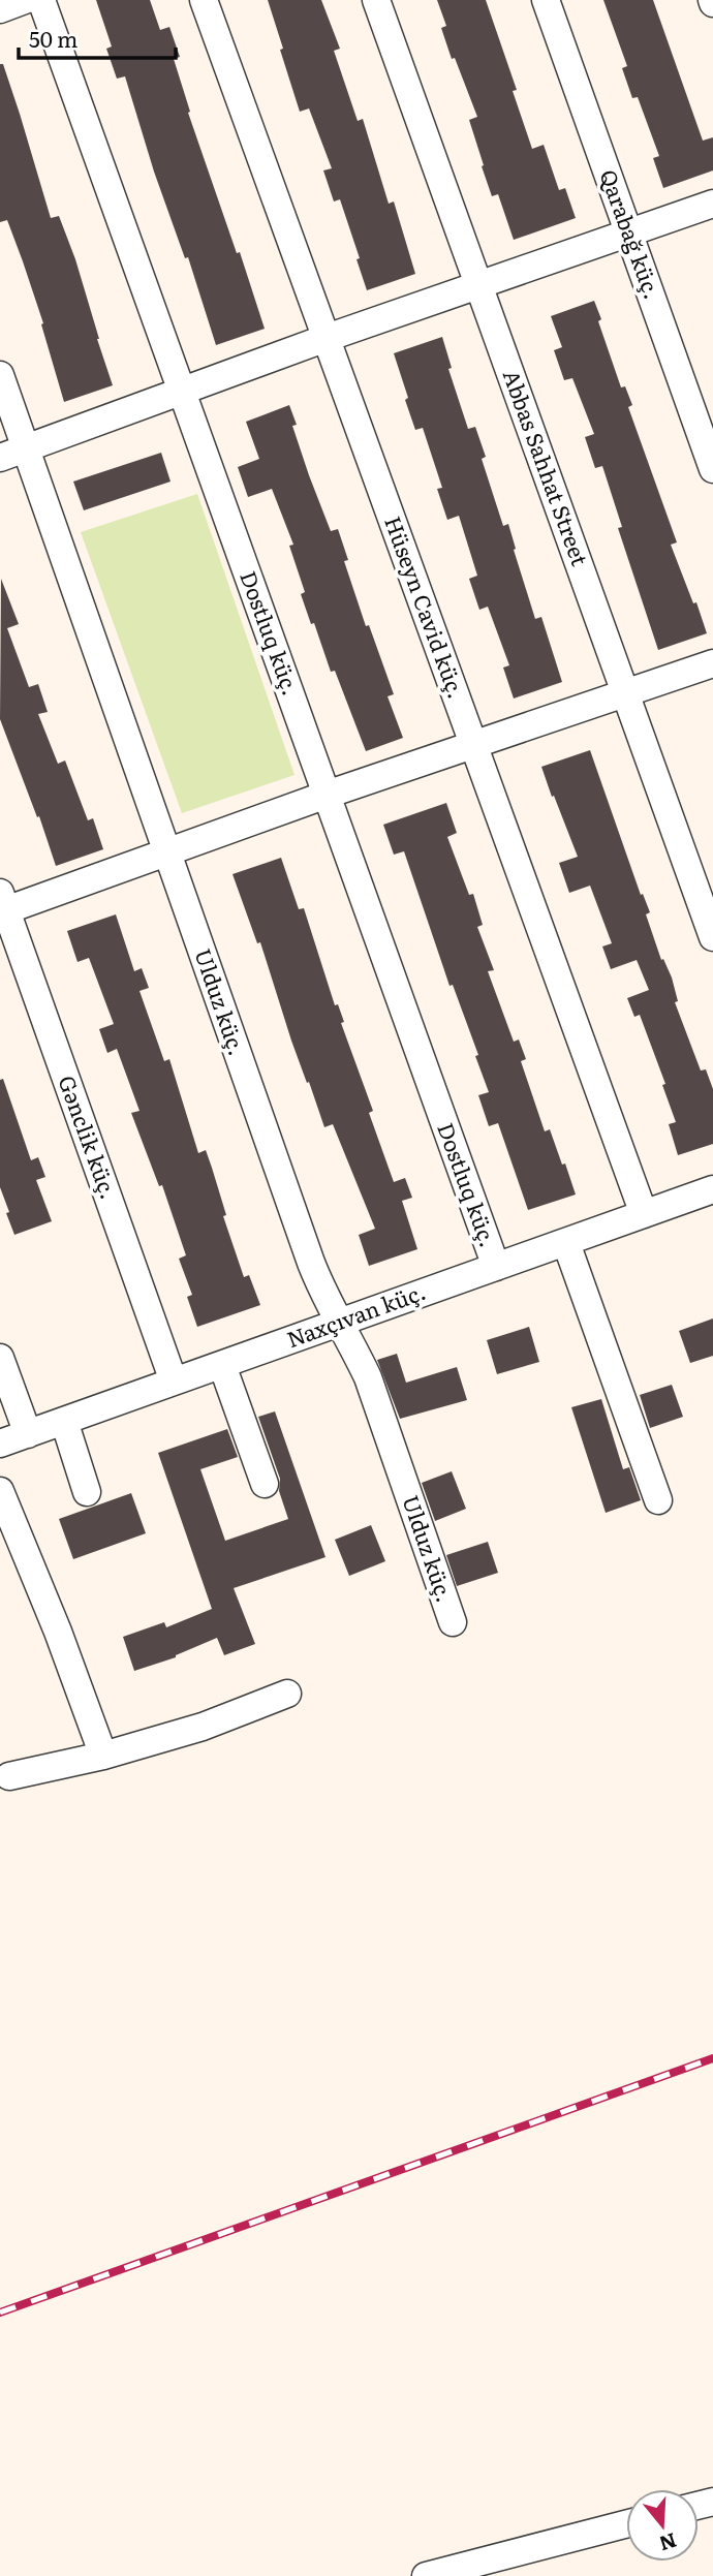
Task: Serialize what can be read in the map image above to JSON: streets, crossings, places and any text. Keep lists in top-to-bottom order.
{
  "streets": {
    "street": [
      "Qarabağ küç.",
      "Abbas Sahhat Street",
      "Hüseyn Cavid küç.",
      "Dostluq küç.",
      "Ulduz küç.",
      "Gənclik küç.",
      "Naxçıvan küç."
    ]
  },
  "crossings": [
    ["Hüseyn Cavid küç.", "Naxçıvan küç."],
    ["Dostluq küç.", "Naxçıvan küç."],
    ["Ulduz küç.", "Naxçıvan küç."],
    ["Gənclik küç.", "Naxçıvan küç."]
  ],
  "scale_bar": "50 m",
  "north": "bottom"
}
